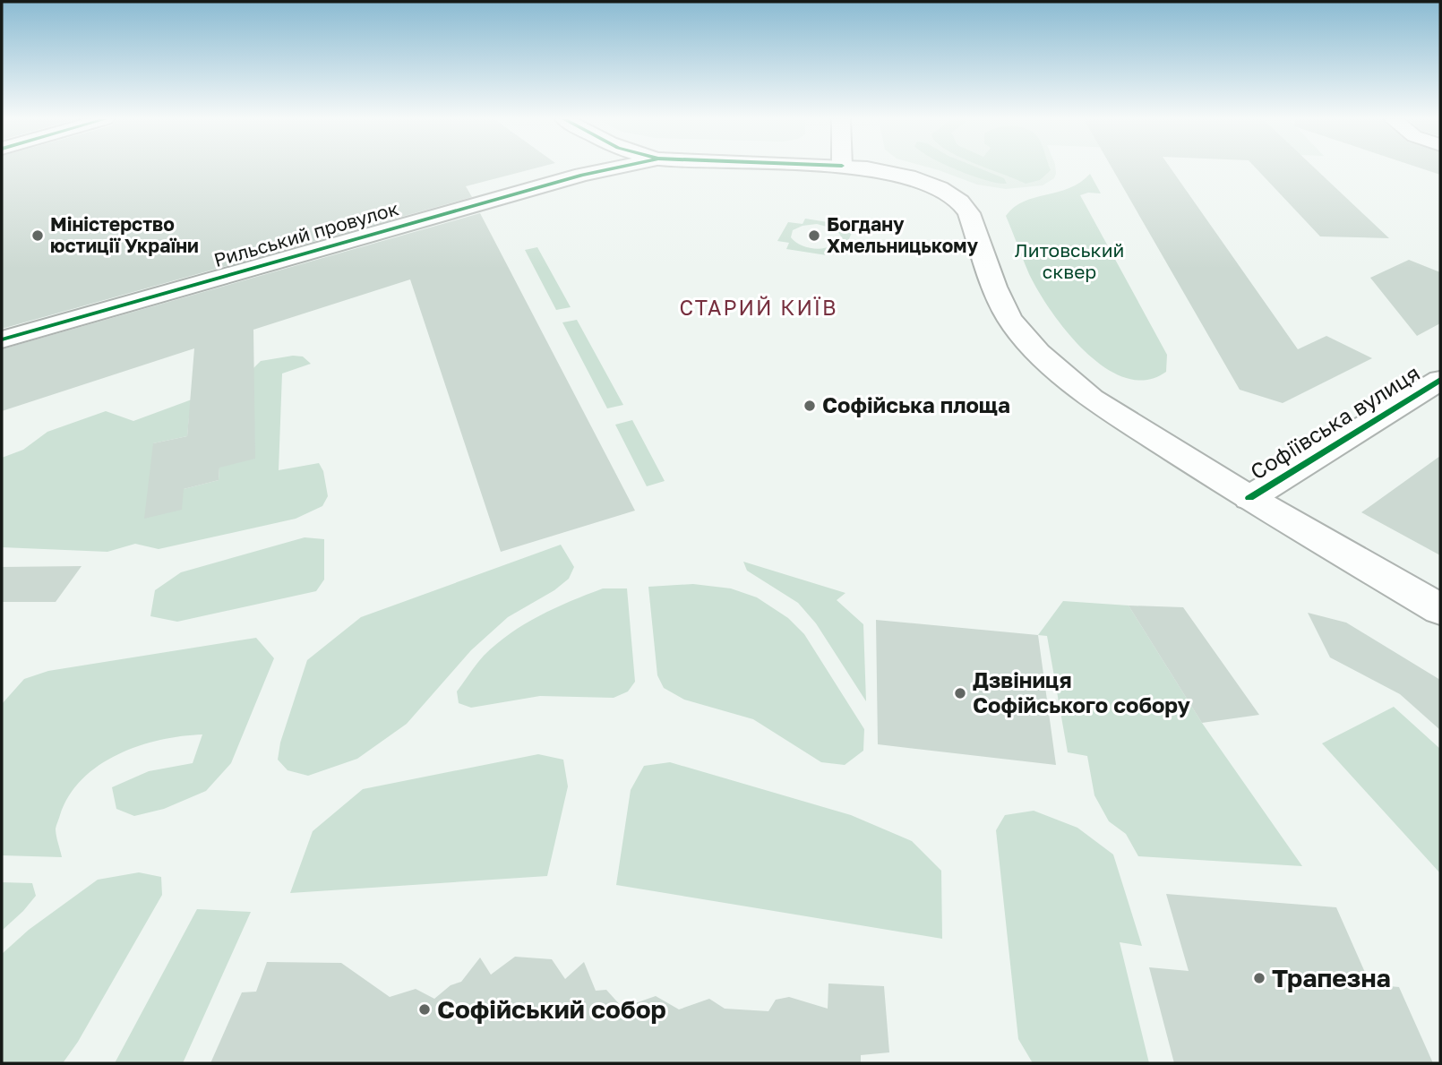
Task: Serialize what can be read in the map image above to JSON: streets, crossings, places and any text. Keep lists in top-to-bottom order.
{
  "streets": {
    "main road": ["Рильський провулок", "Софіївська вулиця"]
  },
  "districts": ["СТАРИЙ КИЇВ"],
  "parks": ["Литовський сквер"],
  "places": [
    "Міністерство юстиції України",
    "Богдану Хмельницькому",
    "Софійська площа",
    "Дзвіниця Софійського собору",
    "Трапезна",
    "Софійський собор"
  ]
}
